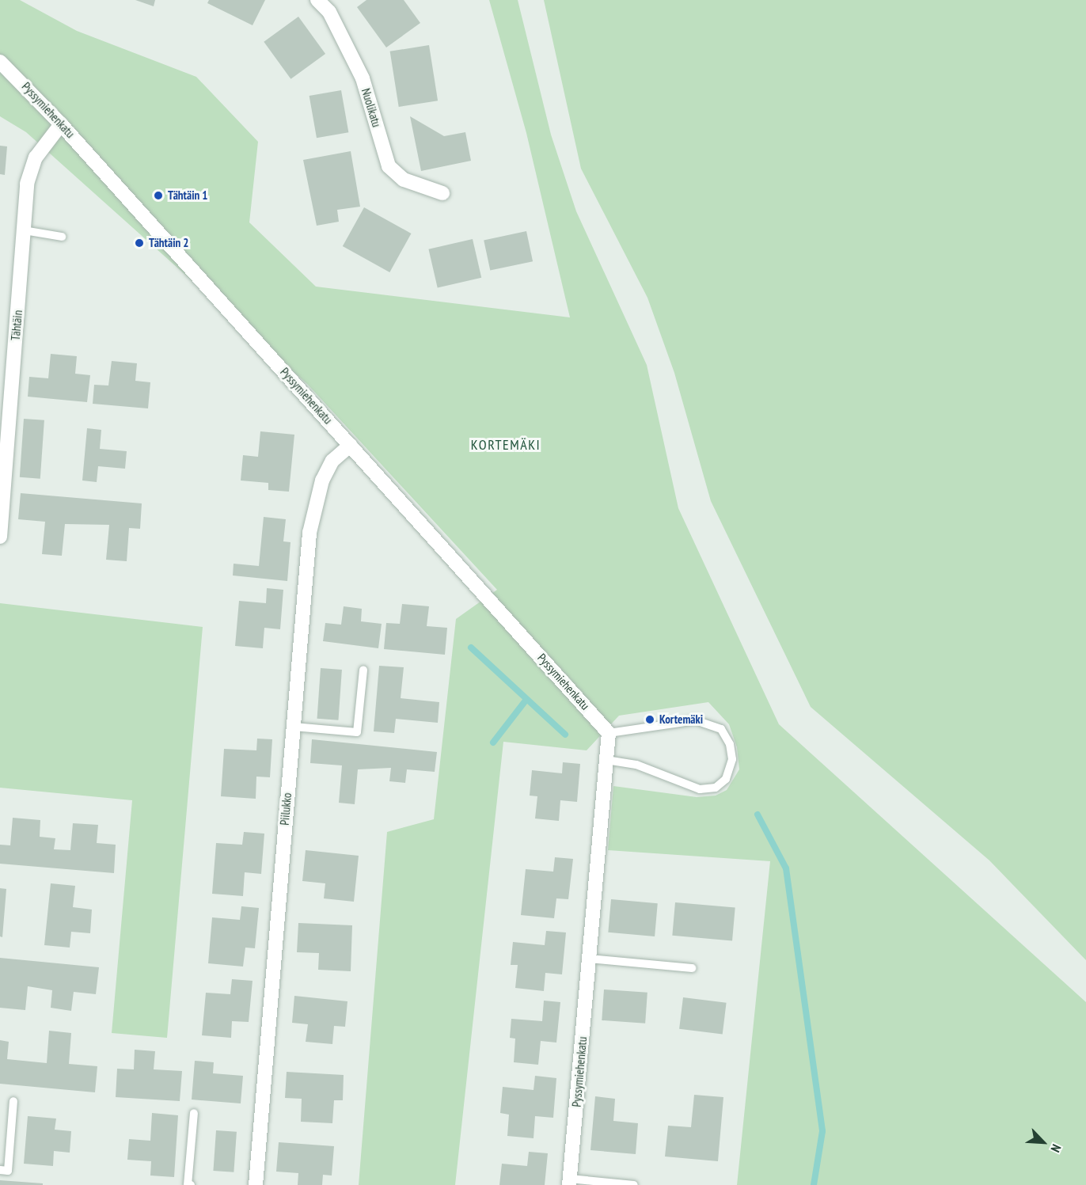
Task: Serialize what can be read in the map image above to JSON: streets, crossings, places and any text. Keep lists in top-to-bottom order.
{
  "streets": {
    "street": [
      "Nuolikatu",
      "Pyssymiehenkatu",
      "Tähtäin",
      "Piilukko"
    ]
  },
  "crossings": [
    ["Pyssymiehenkatu", "Tähtäin"],
    ["Pyssymiehenkatu", "Piilukko"]
  ],
  "districts": ["KORTEMÄKI"],
  "places": ["Tähtäin 1", "Tähtäin 2", "Kortemäki"],
  "north": "bottom right"
}
